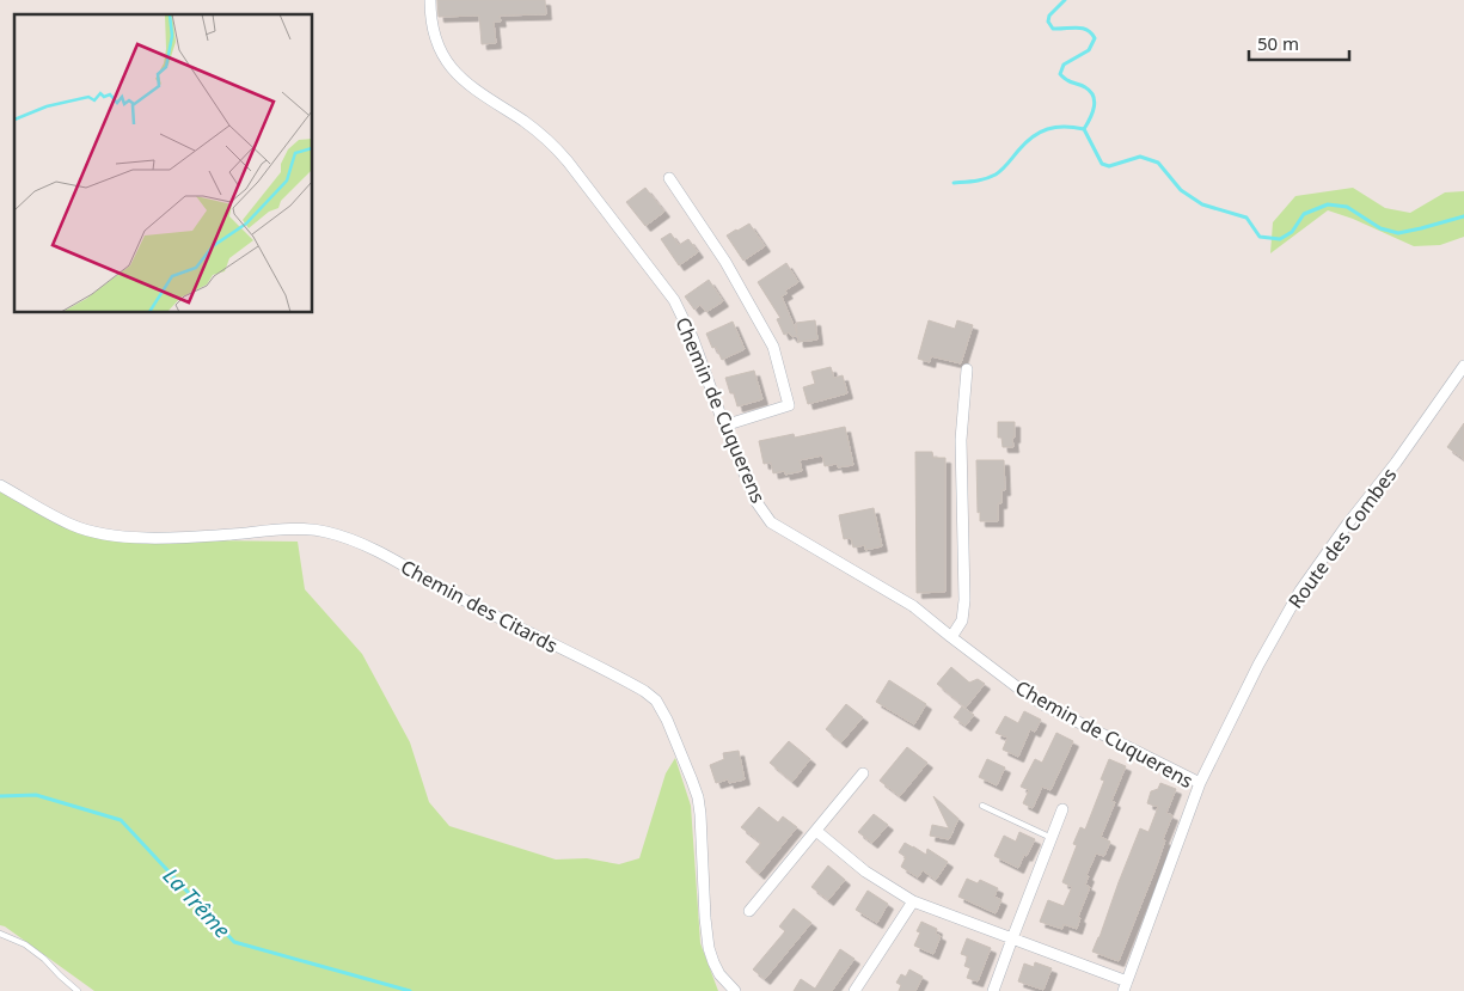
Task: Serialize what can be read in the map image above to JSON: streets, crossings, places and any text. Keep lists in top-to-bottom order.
{
  "streets": {
    "street": ["Chemin de Cuquerens", "Route des Combes", "Chemin des Citards"]
  },
  "crossings": [
    ["Chemin de Cuquerens", "Route des Combes"]
  ],
  "water": ["La Trême"],
  "scale_bar": "50 m"
}
